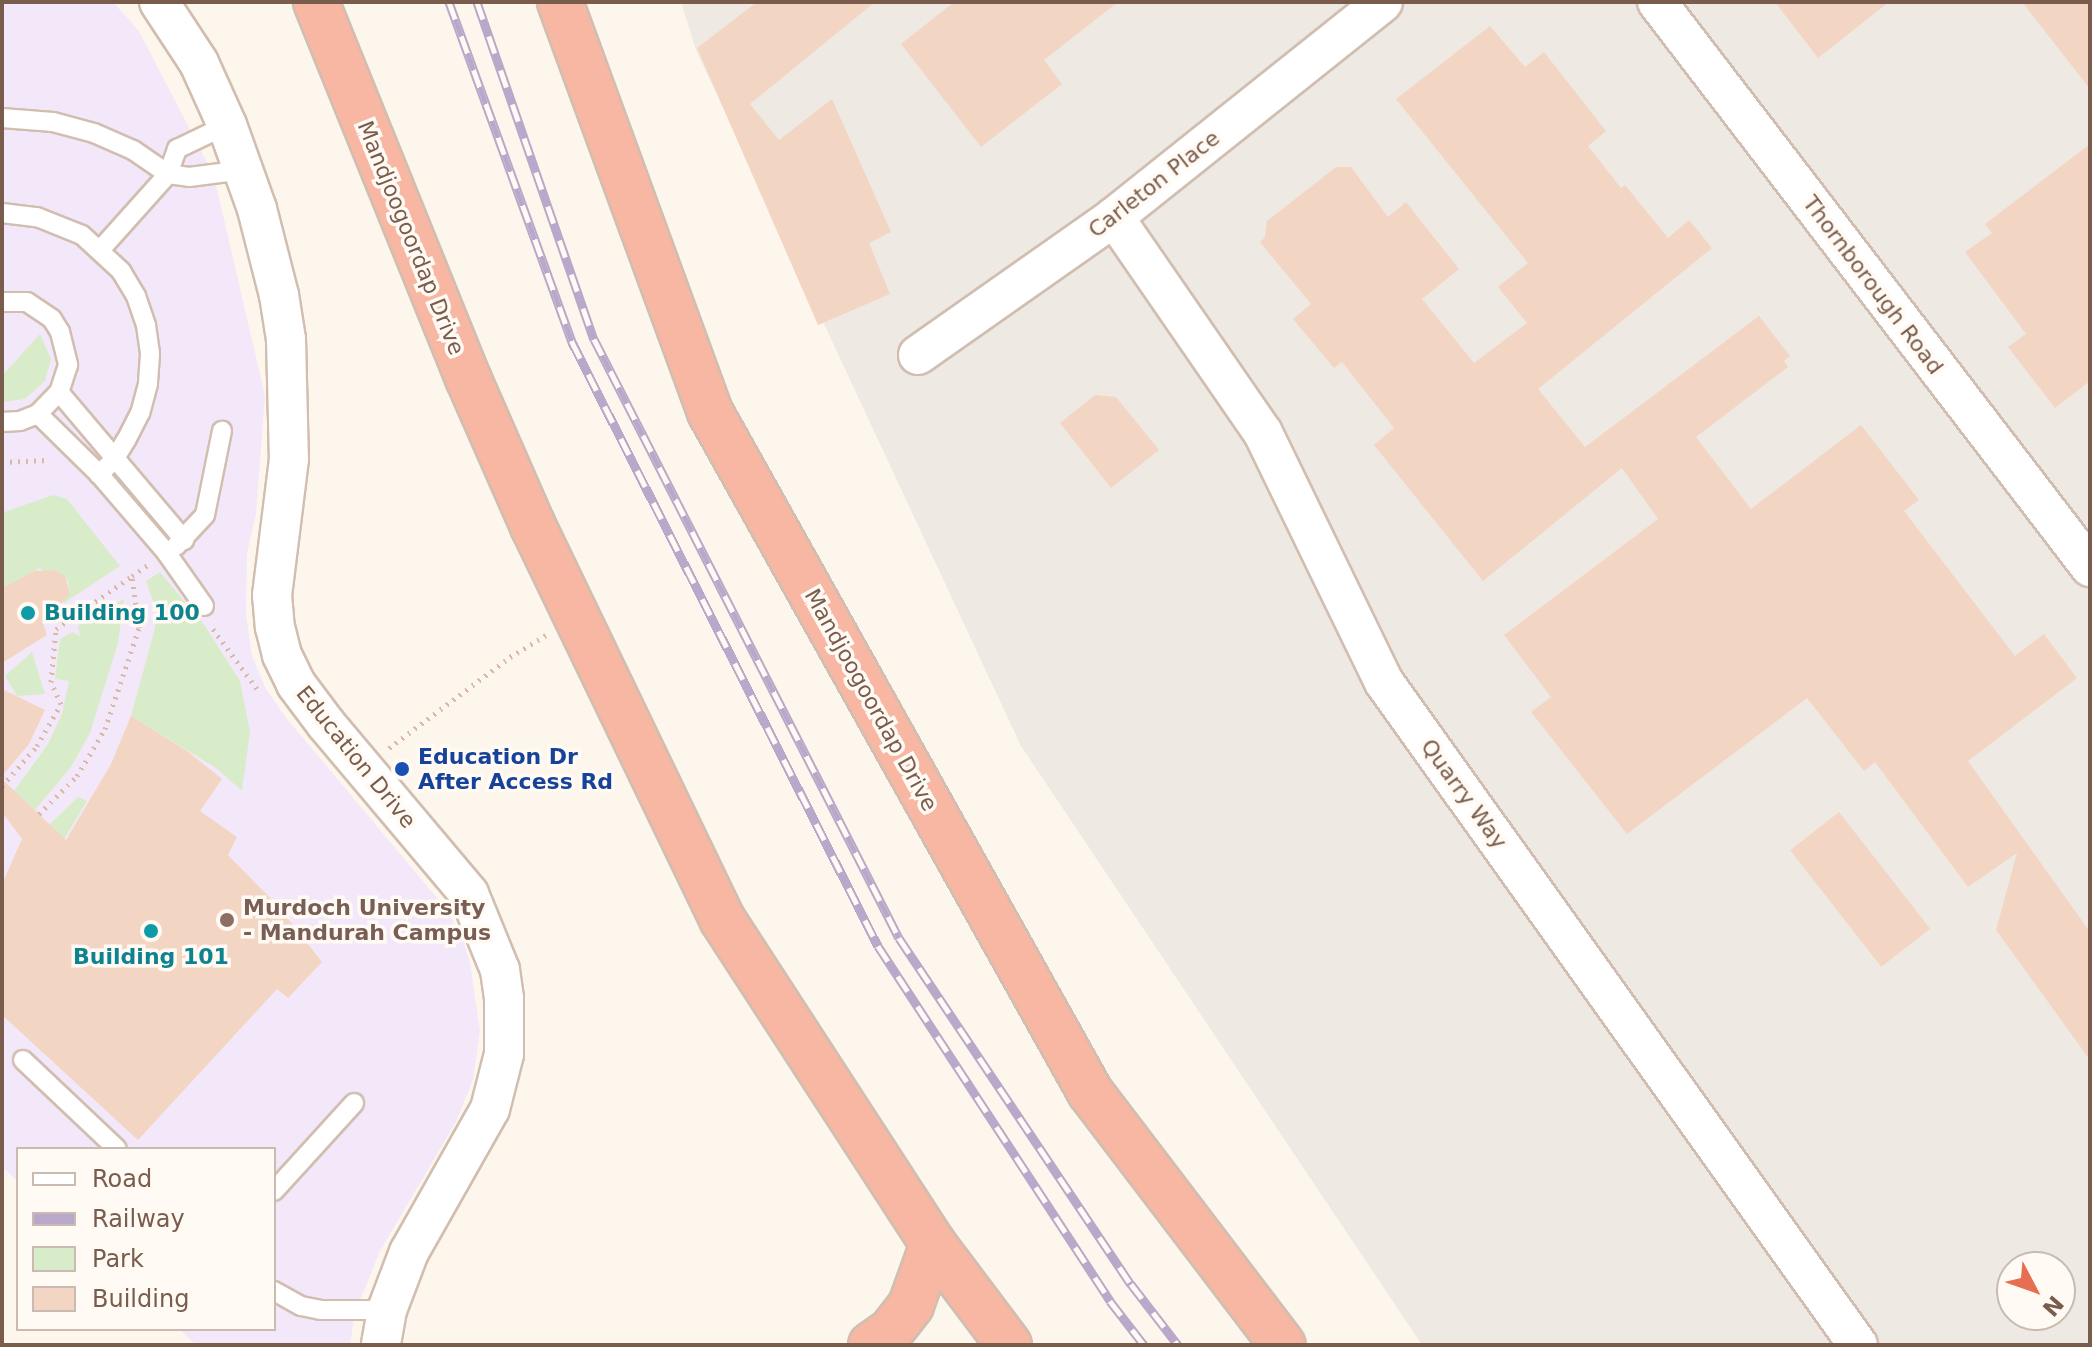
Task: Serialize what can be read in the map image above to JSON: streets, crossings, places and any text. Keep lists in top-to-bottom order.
{
  "streets": {
    "highway": ["Mandjoogoordap Drive"],
    "street": [
      "Carleton Place",
      "Thornborough Road",
      "Education Drive",
      "Quarry Way"
    ]
  },
  "crossings": [
    ["Carleton Place", "Quarry Way"]
  ],
  "places": [
    "Building 100",
    "Education Dr After Access Rd",
    "Murdoch University - Mandurah Campus",
    "Building 101"
  ],
  "legend": [
    "Road",
    "Railway",
    "Park",
    "Building"
  ],
  "north": "bottom right"
}
